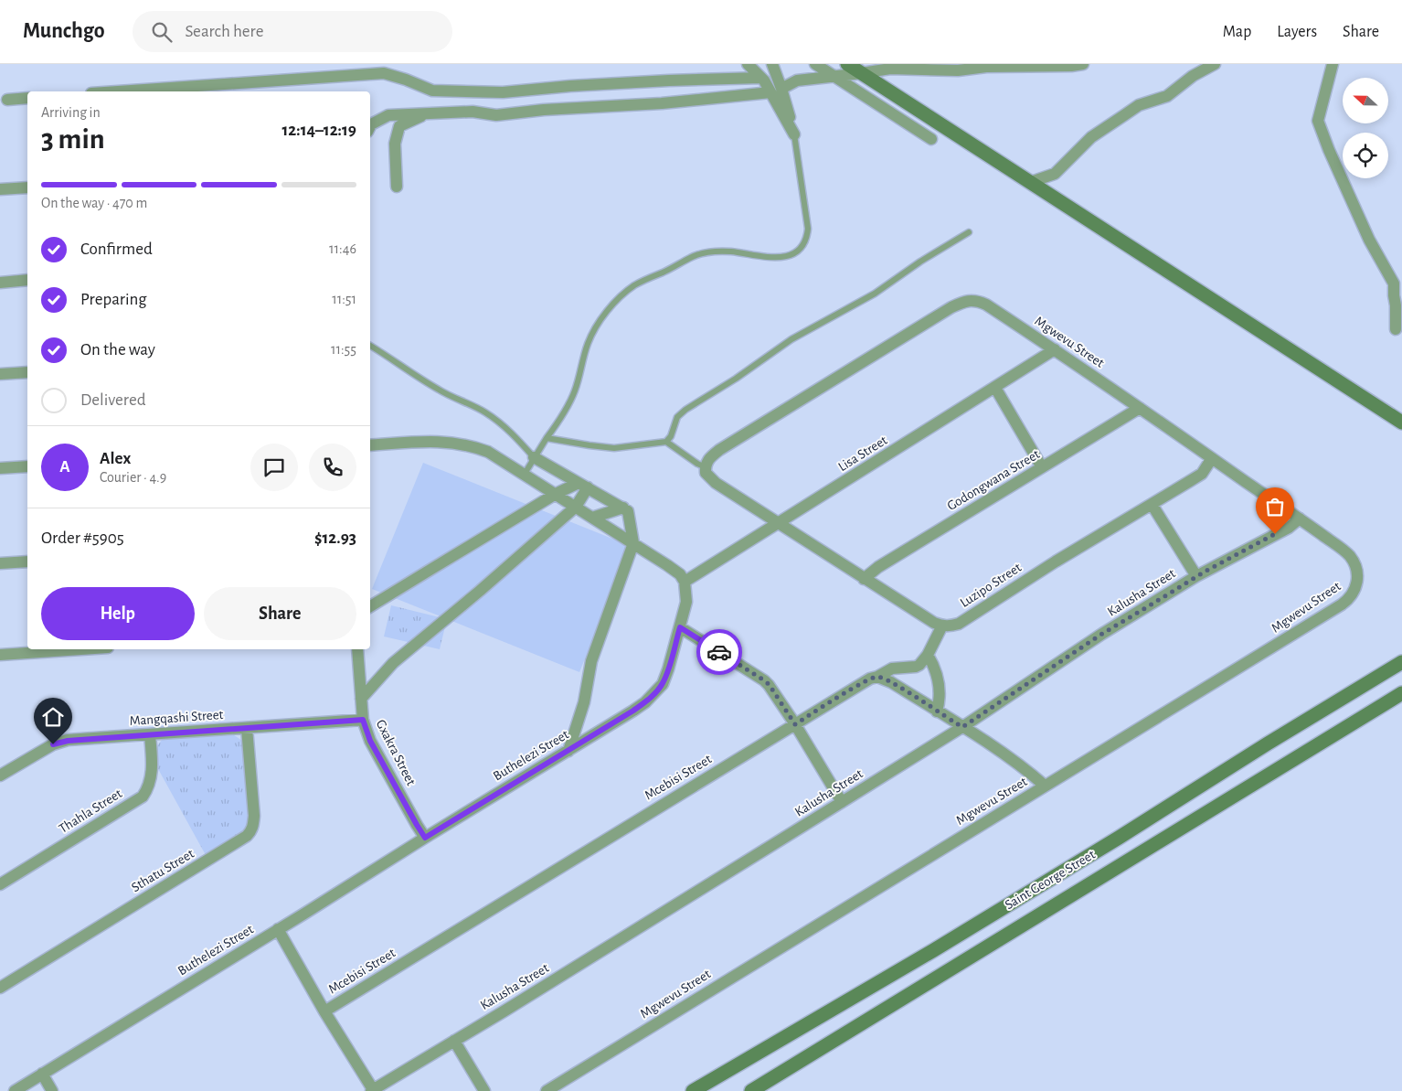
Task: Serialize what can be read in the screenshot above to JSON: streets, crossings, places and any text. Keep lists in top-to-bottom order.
{
  "streets": {
    "main road": ["Saint George Street"],
    "street": [
      "Mgwevu Street",
      "Lisa Street",
      "Godongwana Street",
      "Luzipo Street",
      "Kalusha Street",
      "Mangqashi Street",
      "Gxakra Street",
      "Buthelezi Street",
      "Mcebisi Street",
      "Thahla Street",
      "Sthatu Street"
    ]
  },
  "crossings": [
    ["Mgwevu Street", "Lisa Street"],
    ["Mgwevu Street", "Godongwana Street"],
    ["Mgwevu Street", "Luzipo Street"],
    ["Mgwevu Street", "Kalusha Street"],
    ["Lisa Street", "Buthelezi Street"],
    ["Mangqashi Street", "Gxakra Street"],
    ["Mangqashi Street", "Thahla Street"],
    ["Mangqashi Street", "Sthatu Street"],
    ["Gxakra Street", "Buthelezi Street"]
  ],
  "north": "left",
  "page": {
    "header": "Munchgo",
    "search": "Search here",
    "nav": ["Map", "Layers", "Share"],
    "heading": ["3 min", "Arriving in", "12:14–12:19"],
    "panel": [
      "Alex",
      "Courier · 4.9",
      "Order #5905",
      "$12.93"
    ],
    "bar": "On the way · 470 m",
    "list": [
      ["Confirmed", "11:46"],
      ["Preparing", "11:51"],
      ["On the way", "11:55"],
      "Delivered"
    ],
    "round": "A",
    "buttons": ["Help", "Share"]
  }
}
